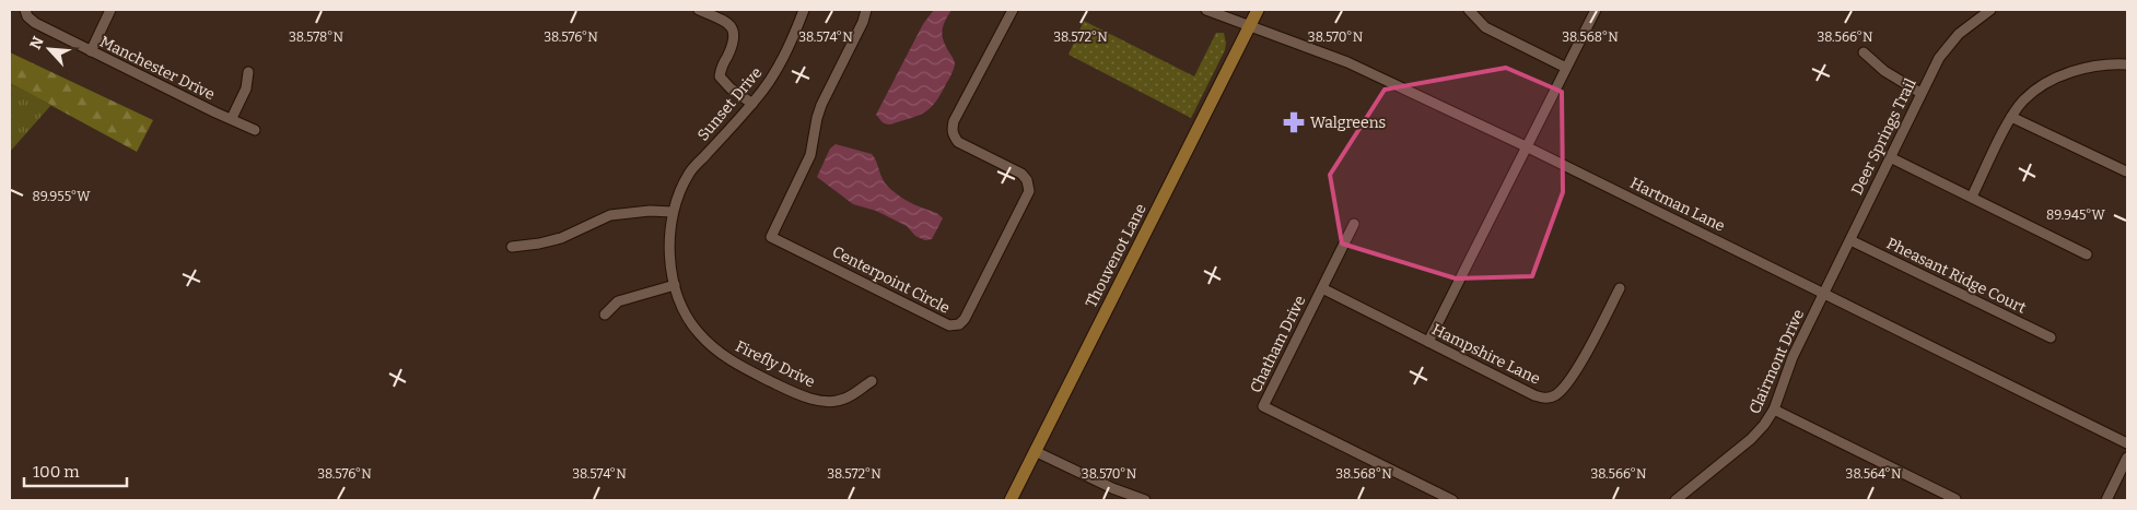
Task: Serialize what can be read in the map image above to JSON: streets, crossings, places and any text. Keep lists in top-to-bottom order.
{
  "streets": {
    "main road": ["Thouvenot Lane"],
    "street": [
      "Manchester Drive",
      "Sunset Drive",
      "Deer Springs Trail",
      "Hartman Lane",
      "Pheasant Ridge Court",
      "Centerpoint Circle",
      "Chatham Drive",
      "Hampshire Lane",
      "Clairmont Drive",
      "Firefly Drive"
    ]
  },
  "crossings": [
    ["Sunset Drive", "Firefly Drive"],
    ["Deer Springs Trail", "Hartman Lane"],
    ["Deer Springs Trail", "Pheasant Ridge Court"],
    ["Deer Springs Trail", "Clairmont Drive"],
    ["Hartman Lane", "Thouvenot Lane"],
    ["Hartman Lane", "Clairmont Drive"],
    ["Chatham Drive", "Hampshire Lane"]
  ],
  "places": {
    "pharmacy": ["Walgreens"]
  },
  "scale_bar": "100 m",
  "north": "top left",
  "coordinates": [
    "38.578°N",
    "38.576°N",
    "38.574°N",
    "38.572°N",
    "38.570°N",
    "38.568°N",
    "38.566°N",
    "89.955°W",
    "89.945°W",
    "38.564°N"
  ]
}
